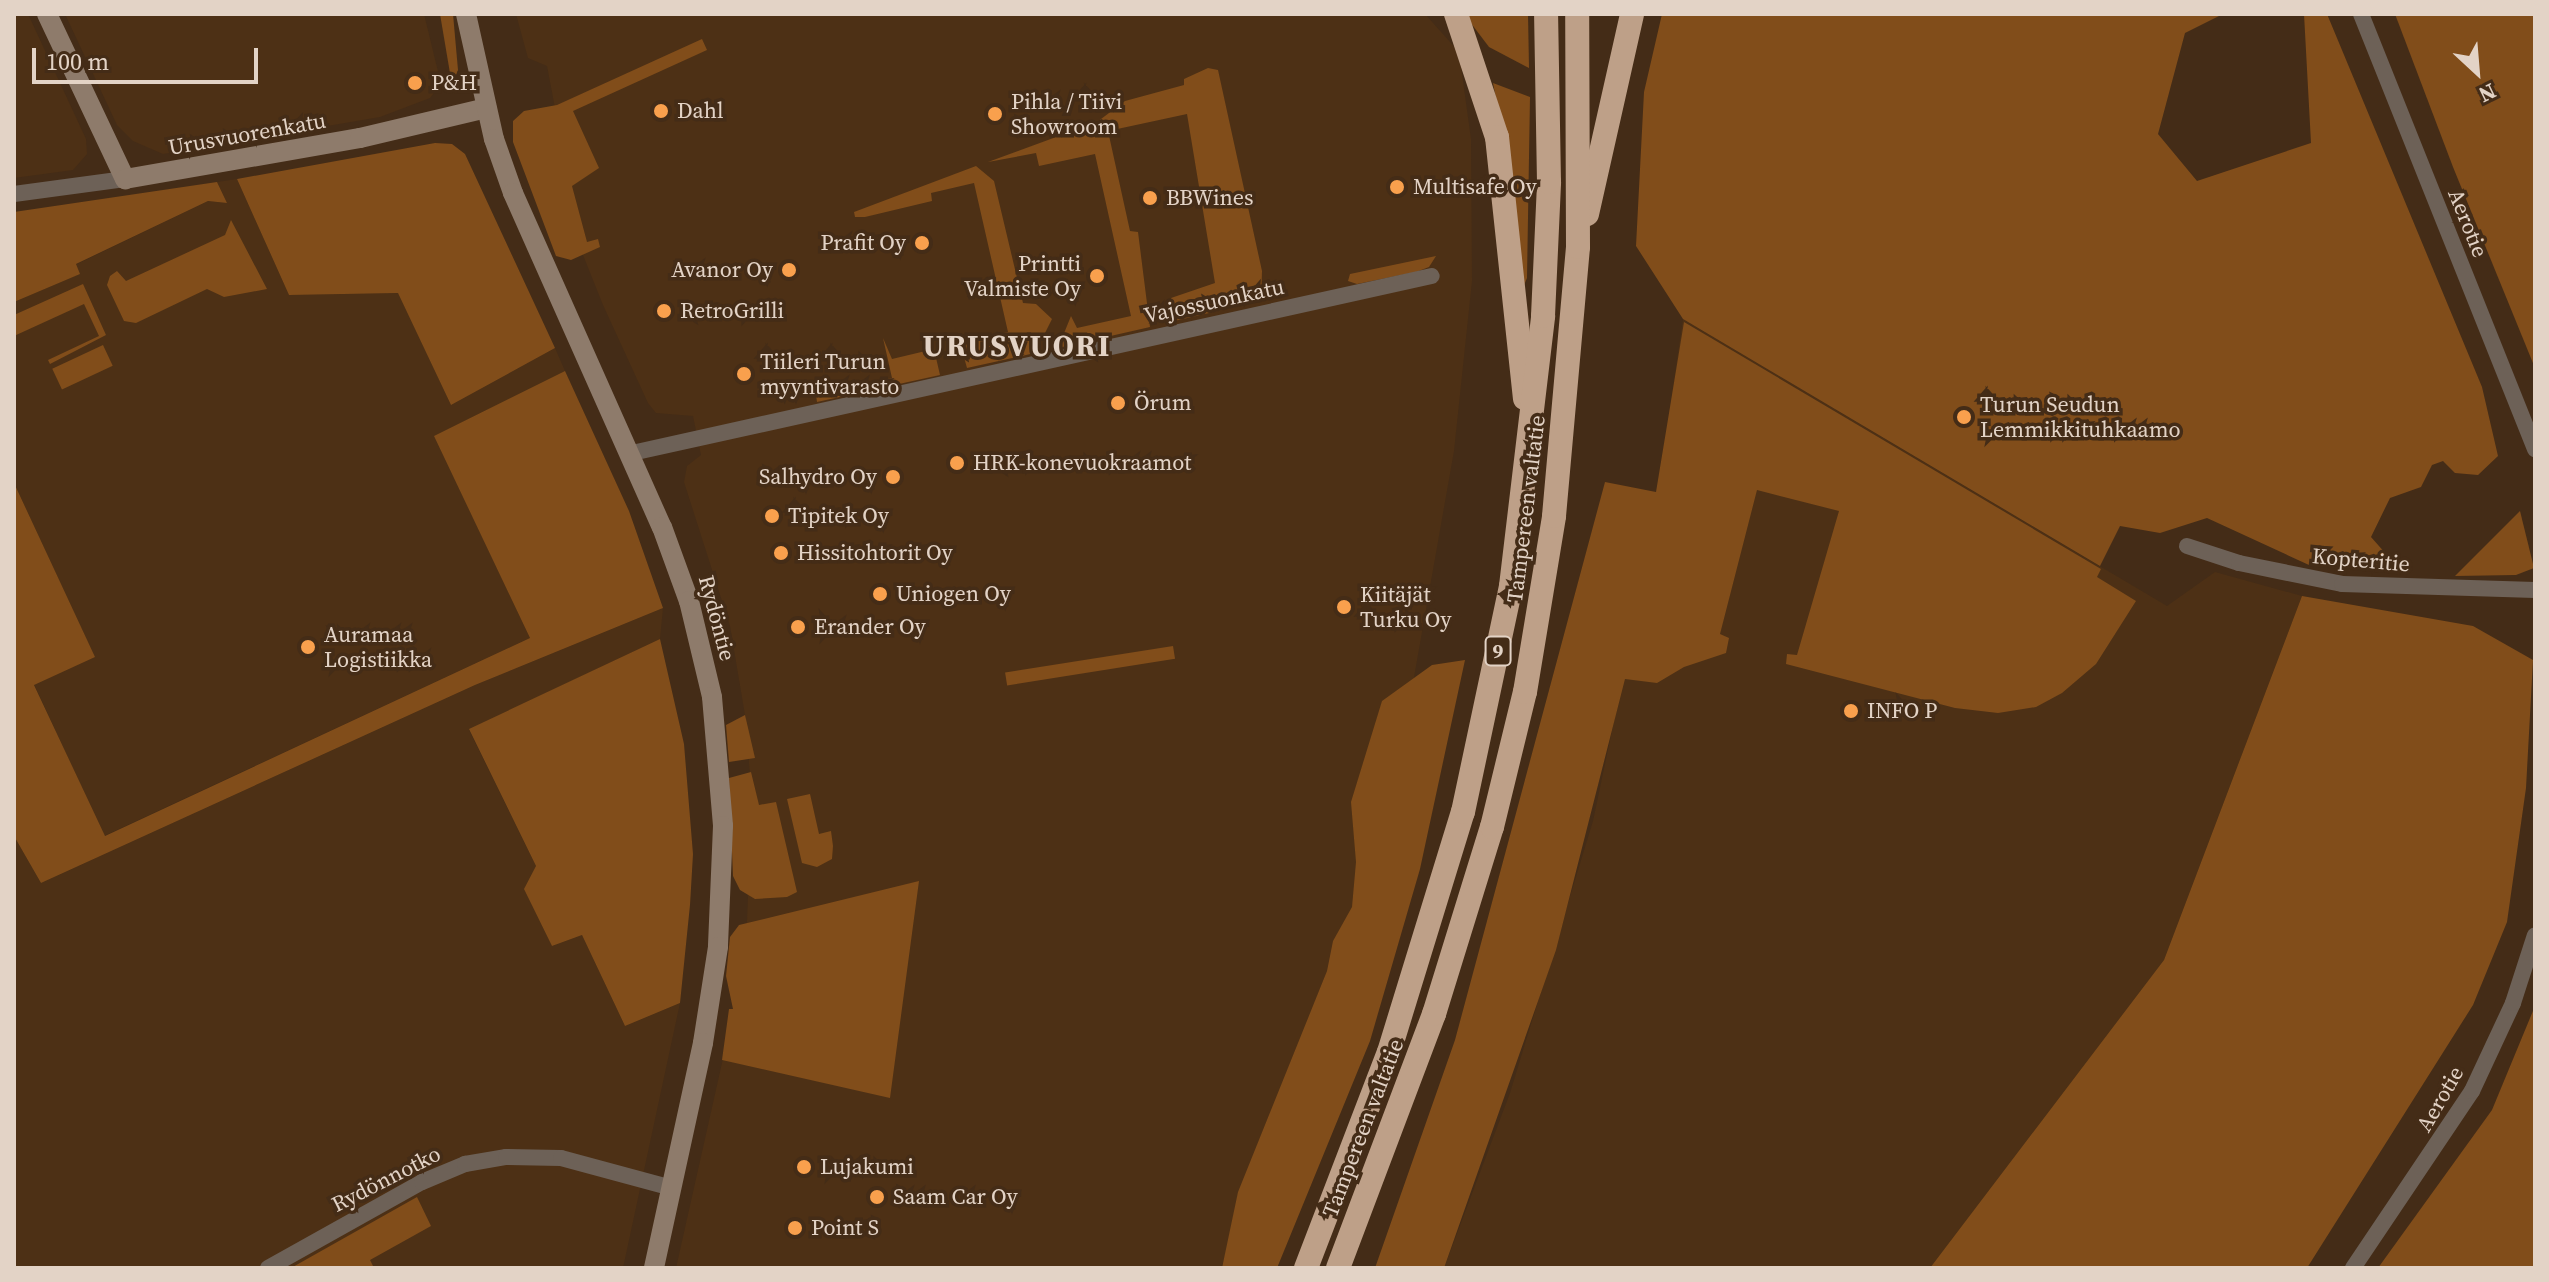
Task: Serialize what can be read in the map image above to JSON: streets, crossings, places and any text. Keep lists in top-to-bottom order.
{
  "streets": {
    "highway": ["Tampereen valtatie", "9"],
    "street": [
      "Urusvuorenkatu",
      "Aerotie",
      "Vajossuonkatu",
      "Kopteritie",
      "Rydöntie",
      "Rydönnotko"
    ]
  },
  "crossings": [
    ["Urusvuorenkatu", "Rydöntie"],
    ["Vajossuonkatu", "Rydöntie"],
    ["Rydöntie", "Rydönnotko"]
  ],
  "districts": ["URUSVUORI"],
  "places": [
    "P&H",
    "Dahl",
    "Pihla / Tiivi Showroom",
    "Multisafe Oy",
    "BBWines",
    "Prafit Oy",
    "Avanor Oy",
    "Printti Valmiste Oy",
    "RetroGrilli",
    "Tiileri Turun myyntivarasto",
    "Örum",
    "Turun Seudun Lemmikkituhkaamo",
    "HRK-konevuokraamot",
    "Salhydro Oy",
    "Tipitek Oy",
    "Hissitohtorit Oy",
    "Uniogen Oy",
    "Kiitäjät Turku Oy",
    "Erander Oy",
    "Auramaa Logistiikka",
    "INFO P",
    "Lujakumi",
    "Saam Car Oy",
    "Point S"
  ],
  "scale_bar": "100 m",
  "north": "bottom right"
}
